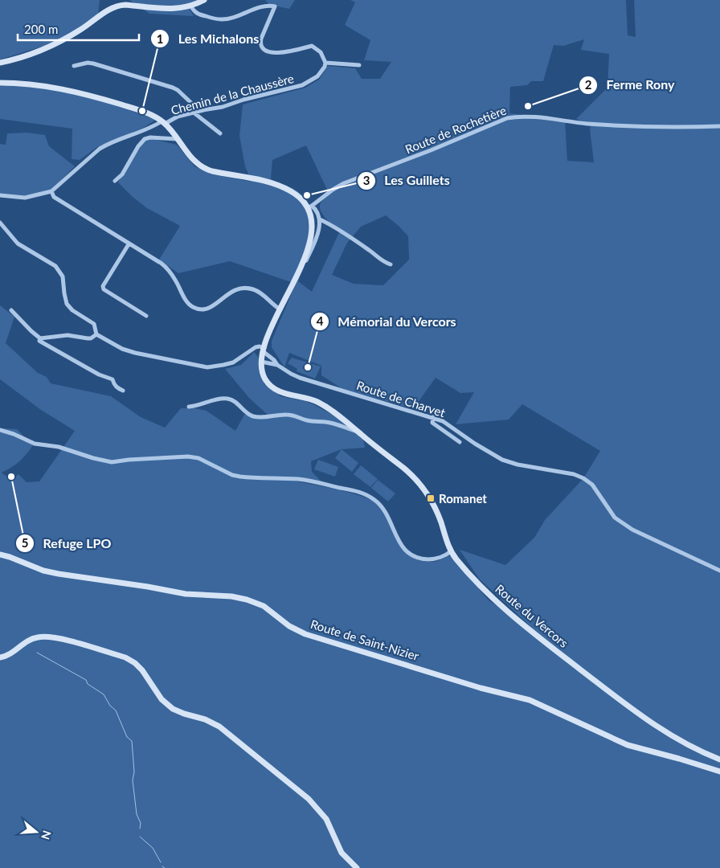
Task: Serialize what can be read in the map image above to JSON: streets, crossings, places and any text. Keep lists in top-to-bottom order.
{
  "streets": {
    "main road": ["Route du Vercors", "Route de Saint-Nizier"],
    "street": ["Chemin de la Chaussère", "Route de Rochetière", "Route de Charvet"]
  },
  "crossings": [
    ["Route de Charvet", "Route du Vercors"]
  ],
  "places": {
    "other": [
      "Ferme Rony",
      "Les Michalons",
      "Les Guillets",
      "Mémorial du Vercors",
      "Refuge LPO"
    ],
    "transit": ["Romanet"]
  },
  "scale_bar": "200 m",
  "north": "right"
}
